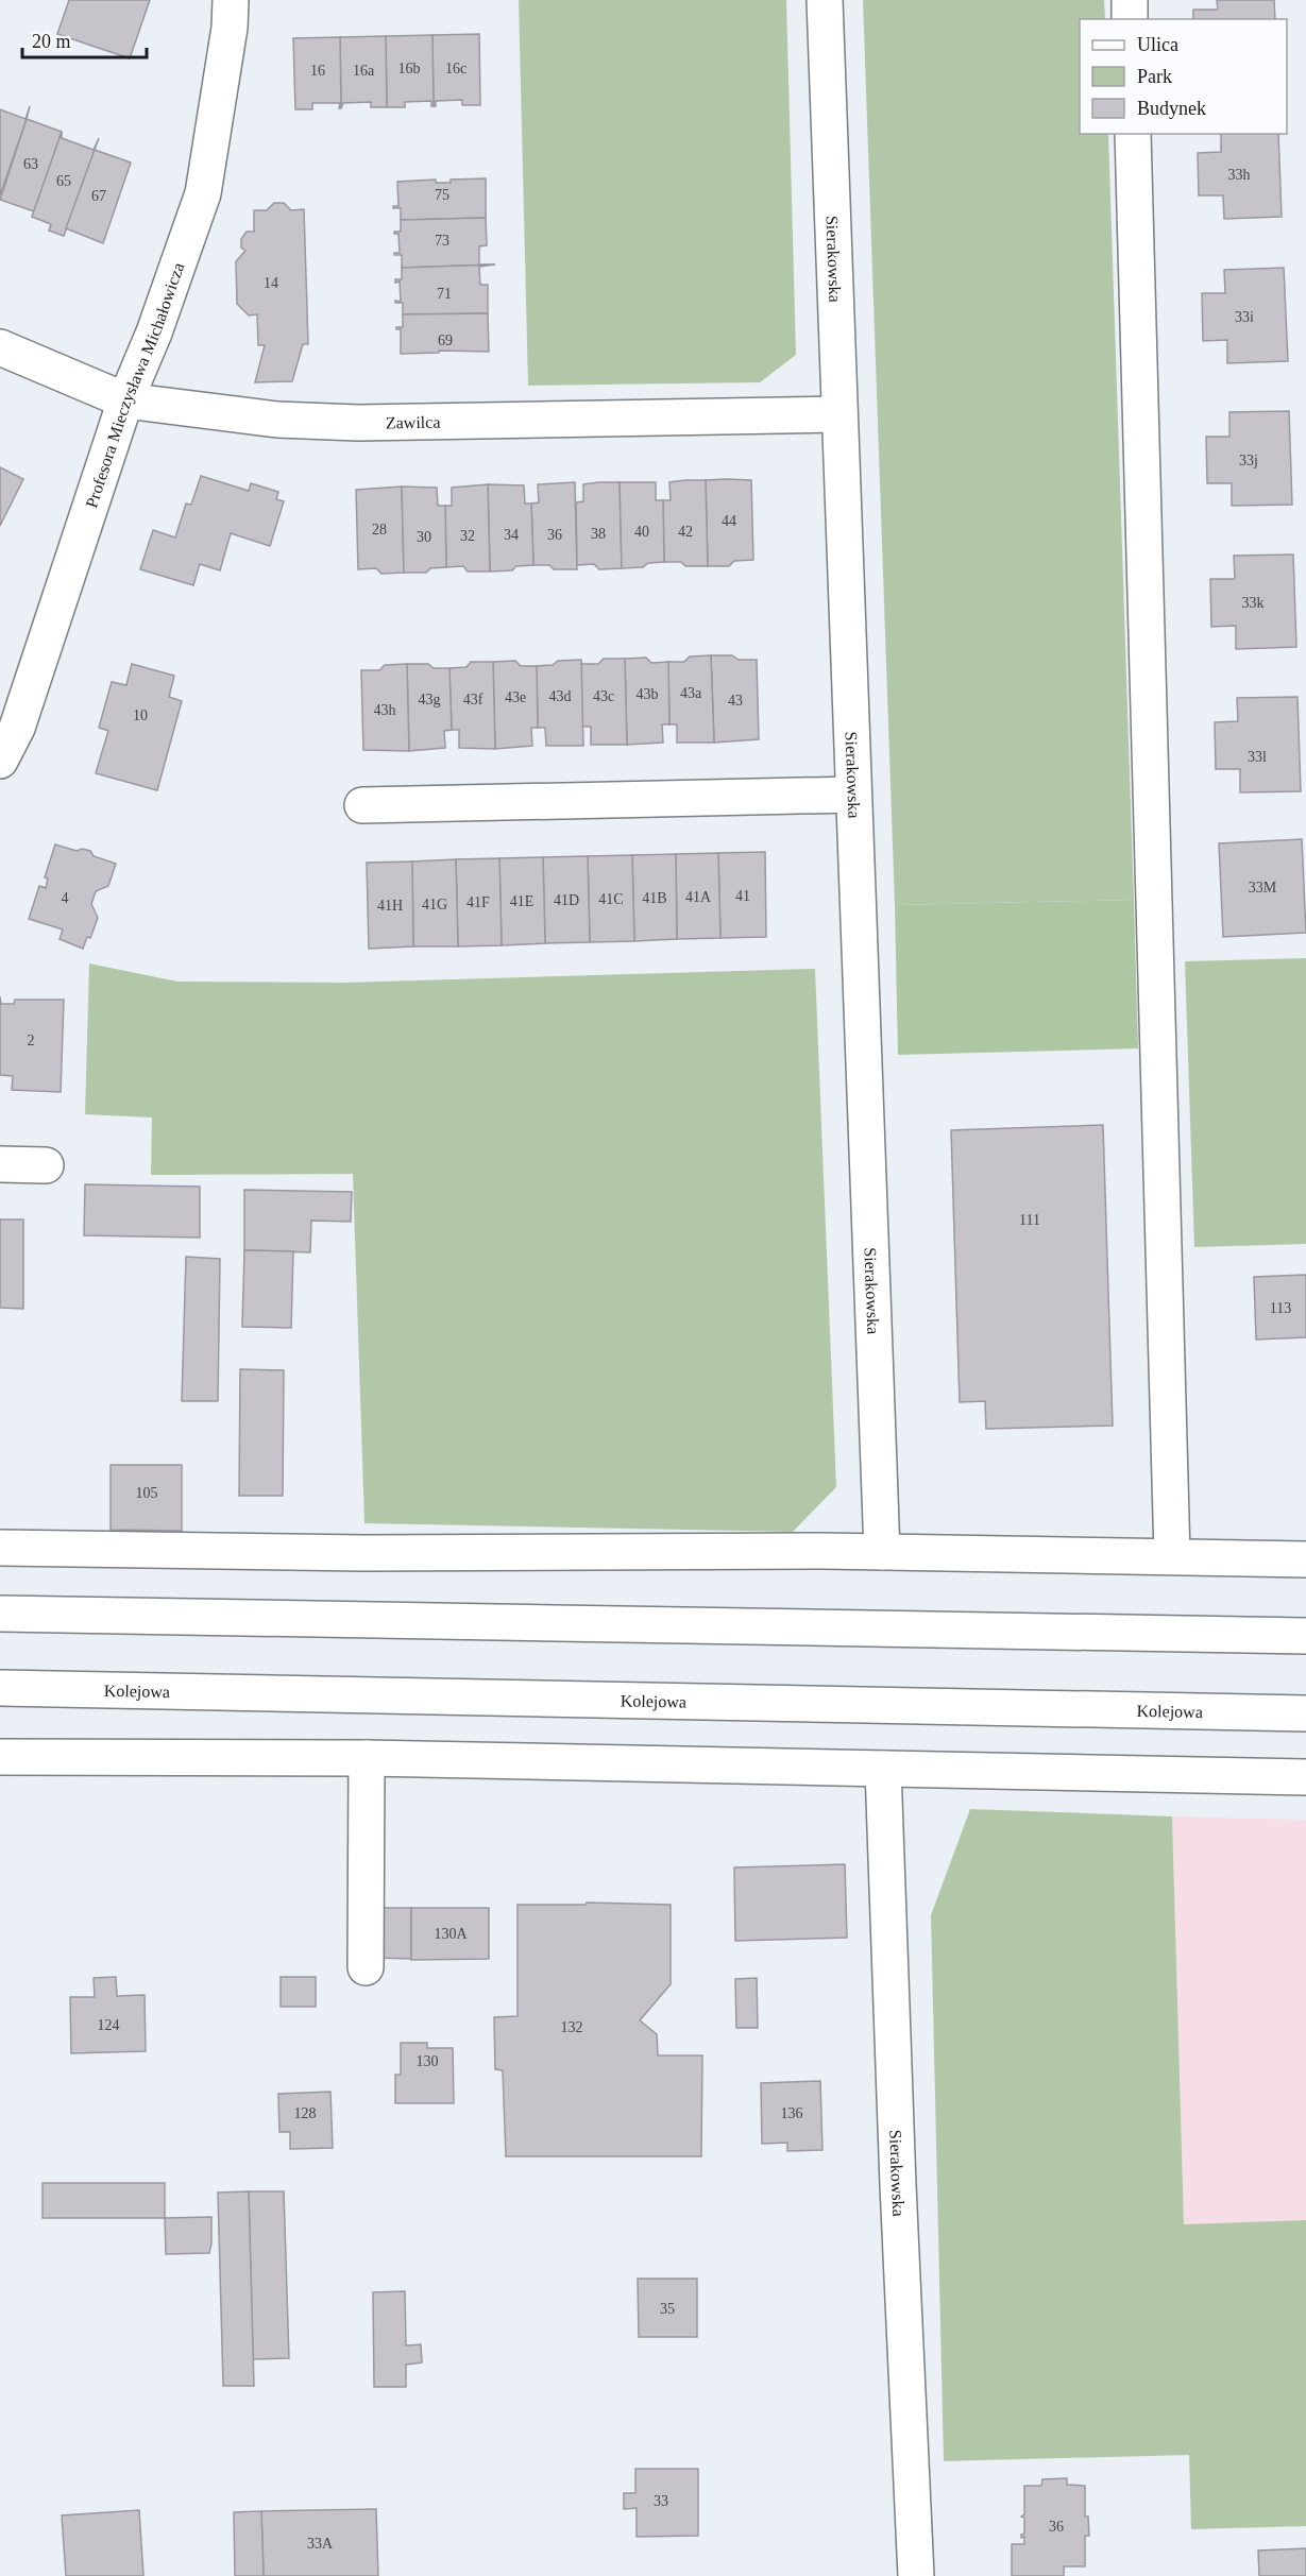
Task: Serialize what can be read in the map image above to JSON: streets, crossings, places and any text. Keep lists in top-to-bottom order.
{
  "streets": {
    "main road": [
      "Sierakowska",
      "Profesora Mieczysława Michałowicza",
      "Zawilca",
      "Kolejowa"
    ]
  },
  "crossings": [
    ["Sierakowska", "Zawilca"],
    ["Profesora Mieczysława Michałowicza", "Zawilca"]
  ],
  "house_numbers": [
    "16b",
    "16c",
    "16",
    "16a",
    "63",
    "33h",
    "65",
    "75",
    "67",
    "73",
    "14",
    "71",
    "33i",
    "69",
    "33j",
    "44",
    "28",
    "40",
    "42",
    "38",
    "34",
    "36",
    "32",
    "30",
    "33k",
    "43a",
    "43b",
    "43d",
    "43c",
    "43e",
    "43g",
    "43f",
    "43",
    "43h",
    "10",
    "33l",
    "33M",
    "41",
    "41A",
    "4",
    "41B",
    "41C",
    "41D",
    "41E",
    "41F",
    "41G",
    "41H",
    "2",
    "111",
    "113",
    "105",
    "130A",
    "124",
    "132",
    "130",
    "128",
    "136",
    "35",
    "33",
    "36",
    "33A"
  ],
  "legend": ["Ulica", "Park", "Budynek"],
  "scale_bar": "20 m"
}
